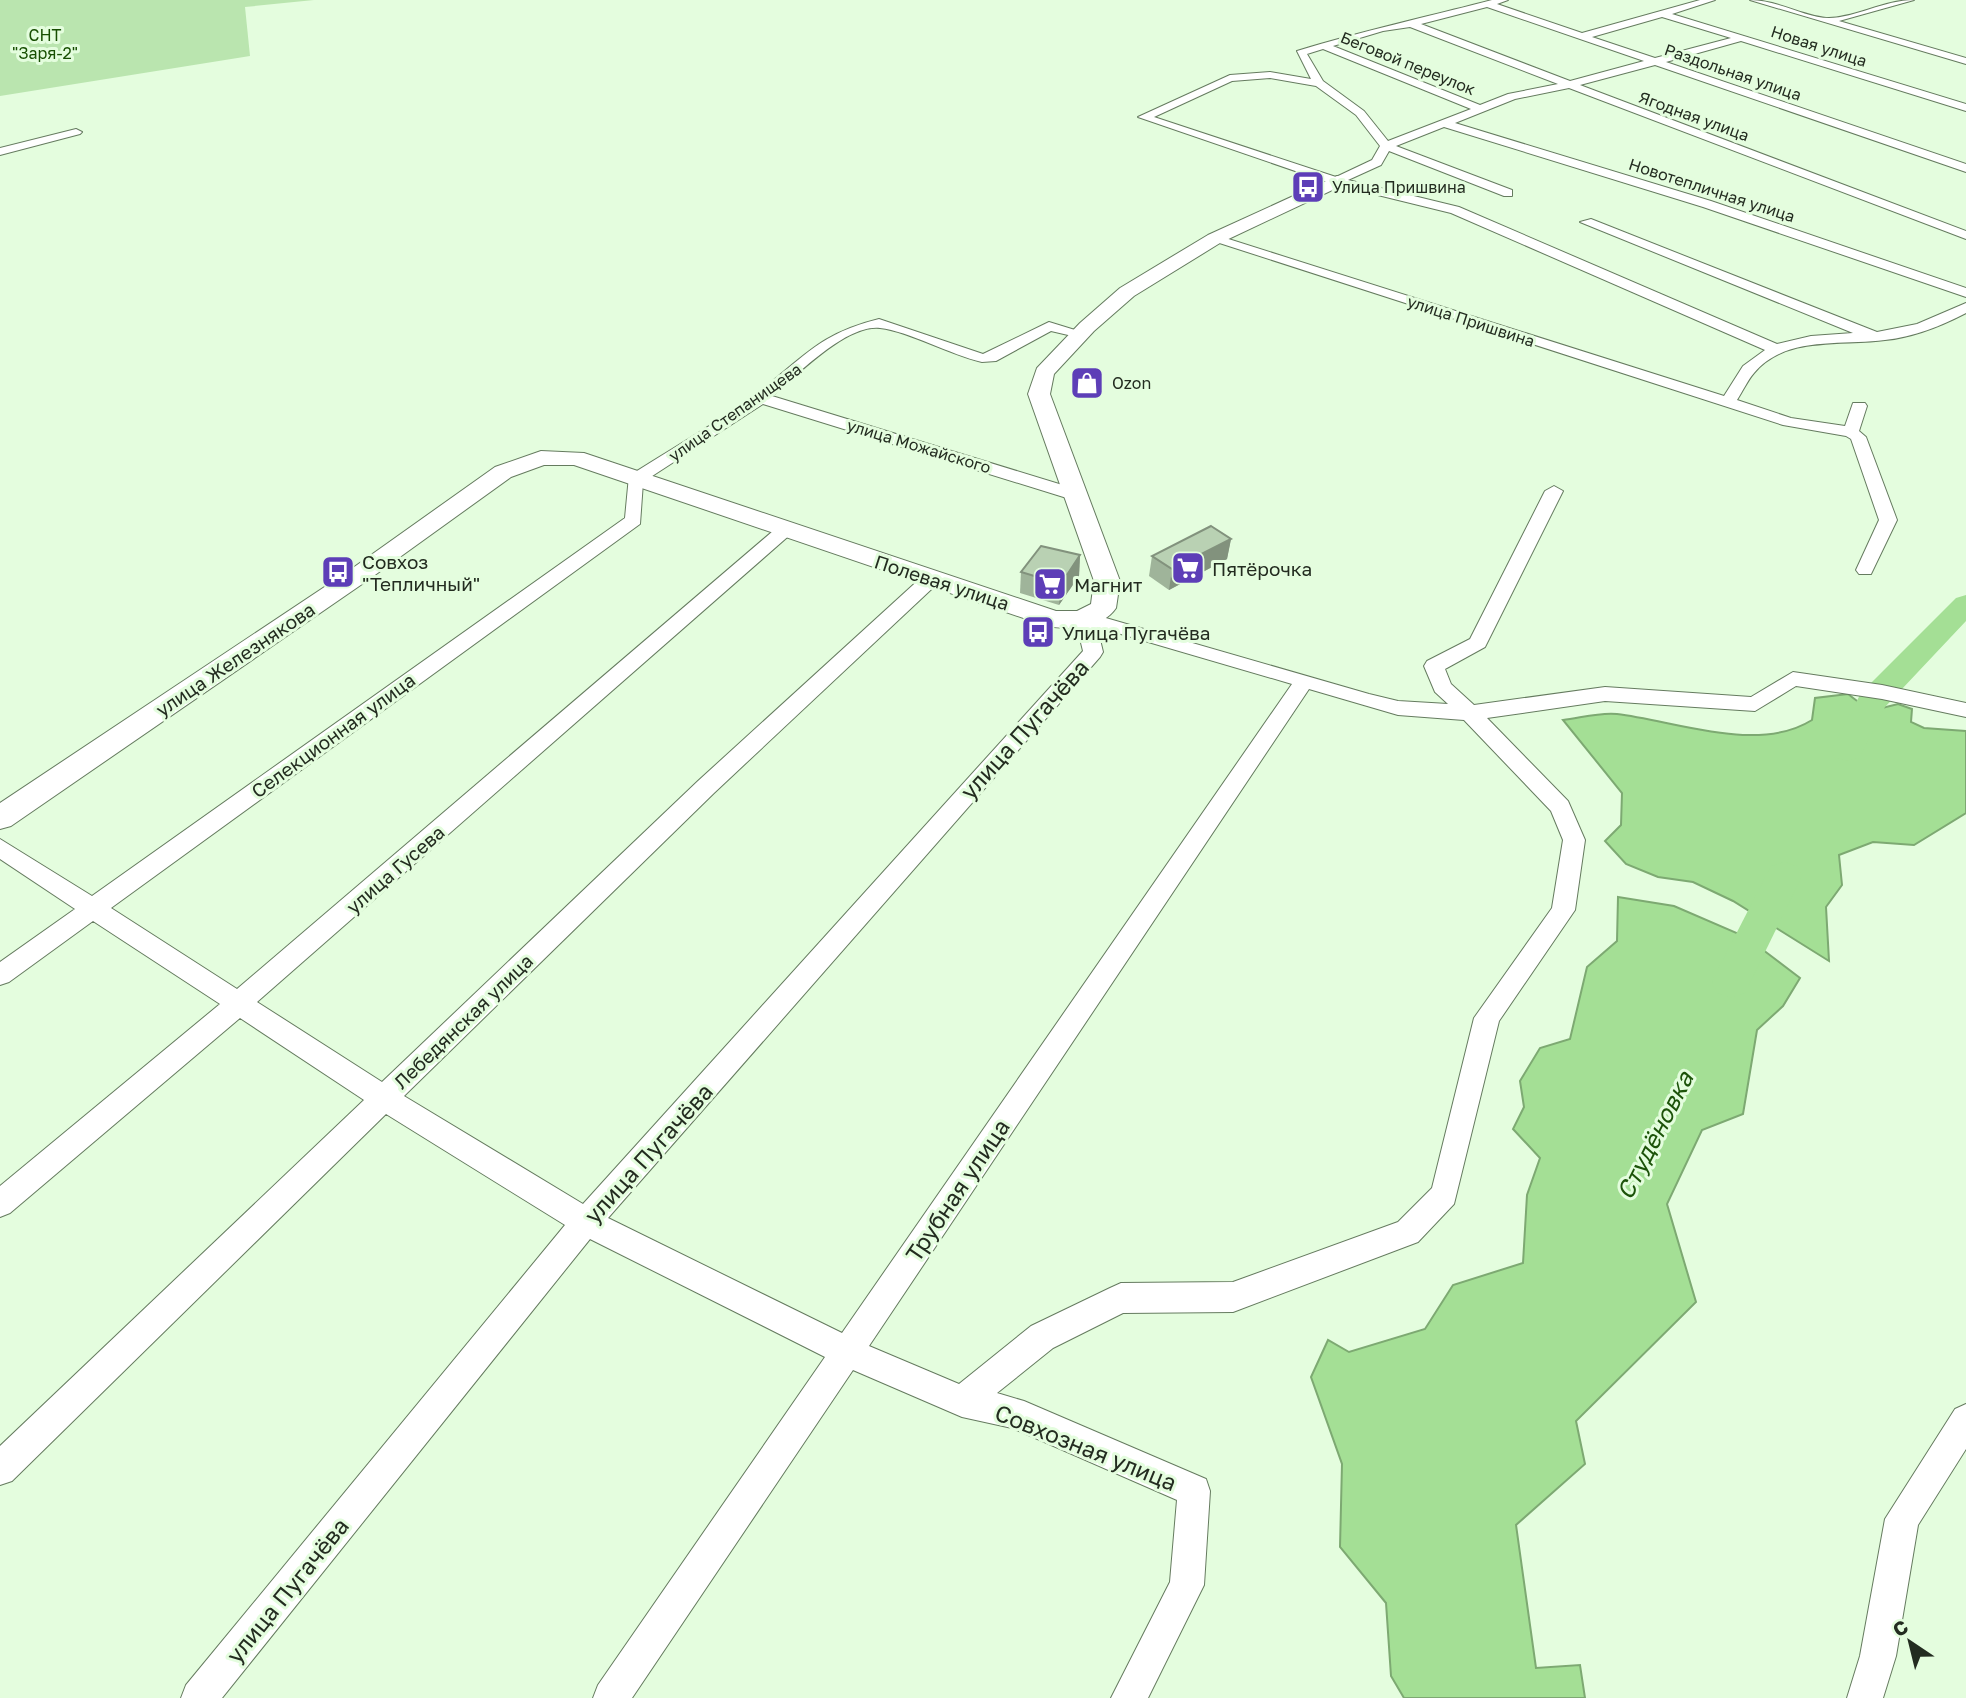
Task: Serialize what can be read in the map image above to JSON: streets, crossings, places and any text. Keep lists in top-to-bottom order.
{
  "streets": {
    "street": [
      "Новая улица",
      "Беговой переулок",
      "Раздольная улица",
      "Ягодная улица",
      "Новотепличная улица",
      "улица Пришвина",
      "улица Степанищева",
      "улица Можайского",
      "Полевая улица",
      "улица Железнякова",
      "улица Пугачёва",
      "Селекционная улица",
      "улица Гусева",
      "Лебедянская улица",
      "Трубная улица",
      "Совхозная улица"
    ]
  },
  "crossings": [
    ["улица Степанищева", "улица Можайского"],
    ["улица Степанищева", "Полевая улица"],
    ["улица Степанищева", "Селекционная улица"],
    ["Полевая улица", "улица Железнякова"],
    ["Полевая улица", "улица Пугачёва"],
    ["Полевая улица", "Селекционная улица"],
    ["Полевая улица", "улица Гусева"],
    ["Полевая улица", "Лебедянская улица"],
    ["Полевая улица", "Трубная улица"],
    ["Полевая улица", "Совхозная улица"]
  ],
  "water": ["Студёновка"],
  "parks": ["СНТ \"Заря-2\""],
  "places": {
    "bus stop": ["Улица Пришвина", "Совхоз \"Тепличный\"", "Улица Пугачёва"],
    "shop": ["Ozon"],
    "supermarket": ["Пятёрочка", "Магнит"]
  },
  "north": "top left"
}
